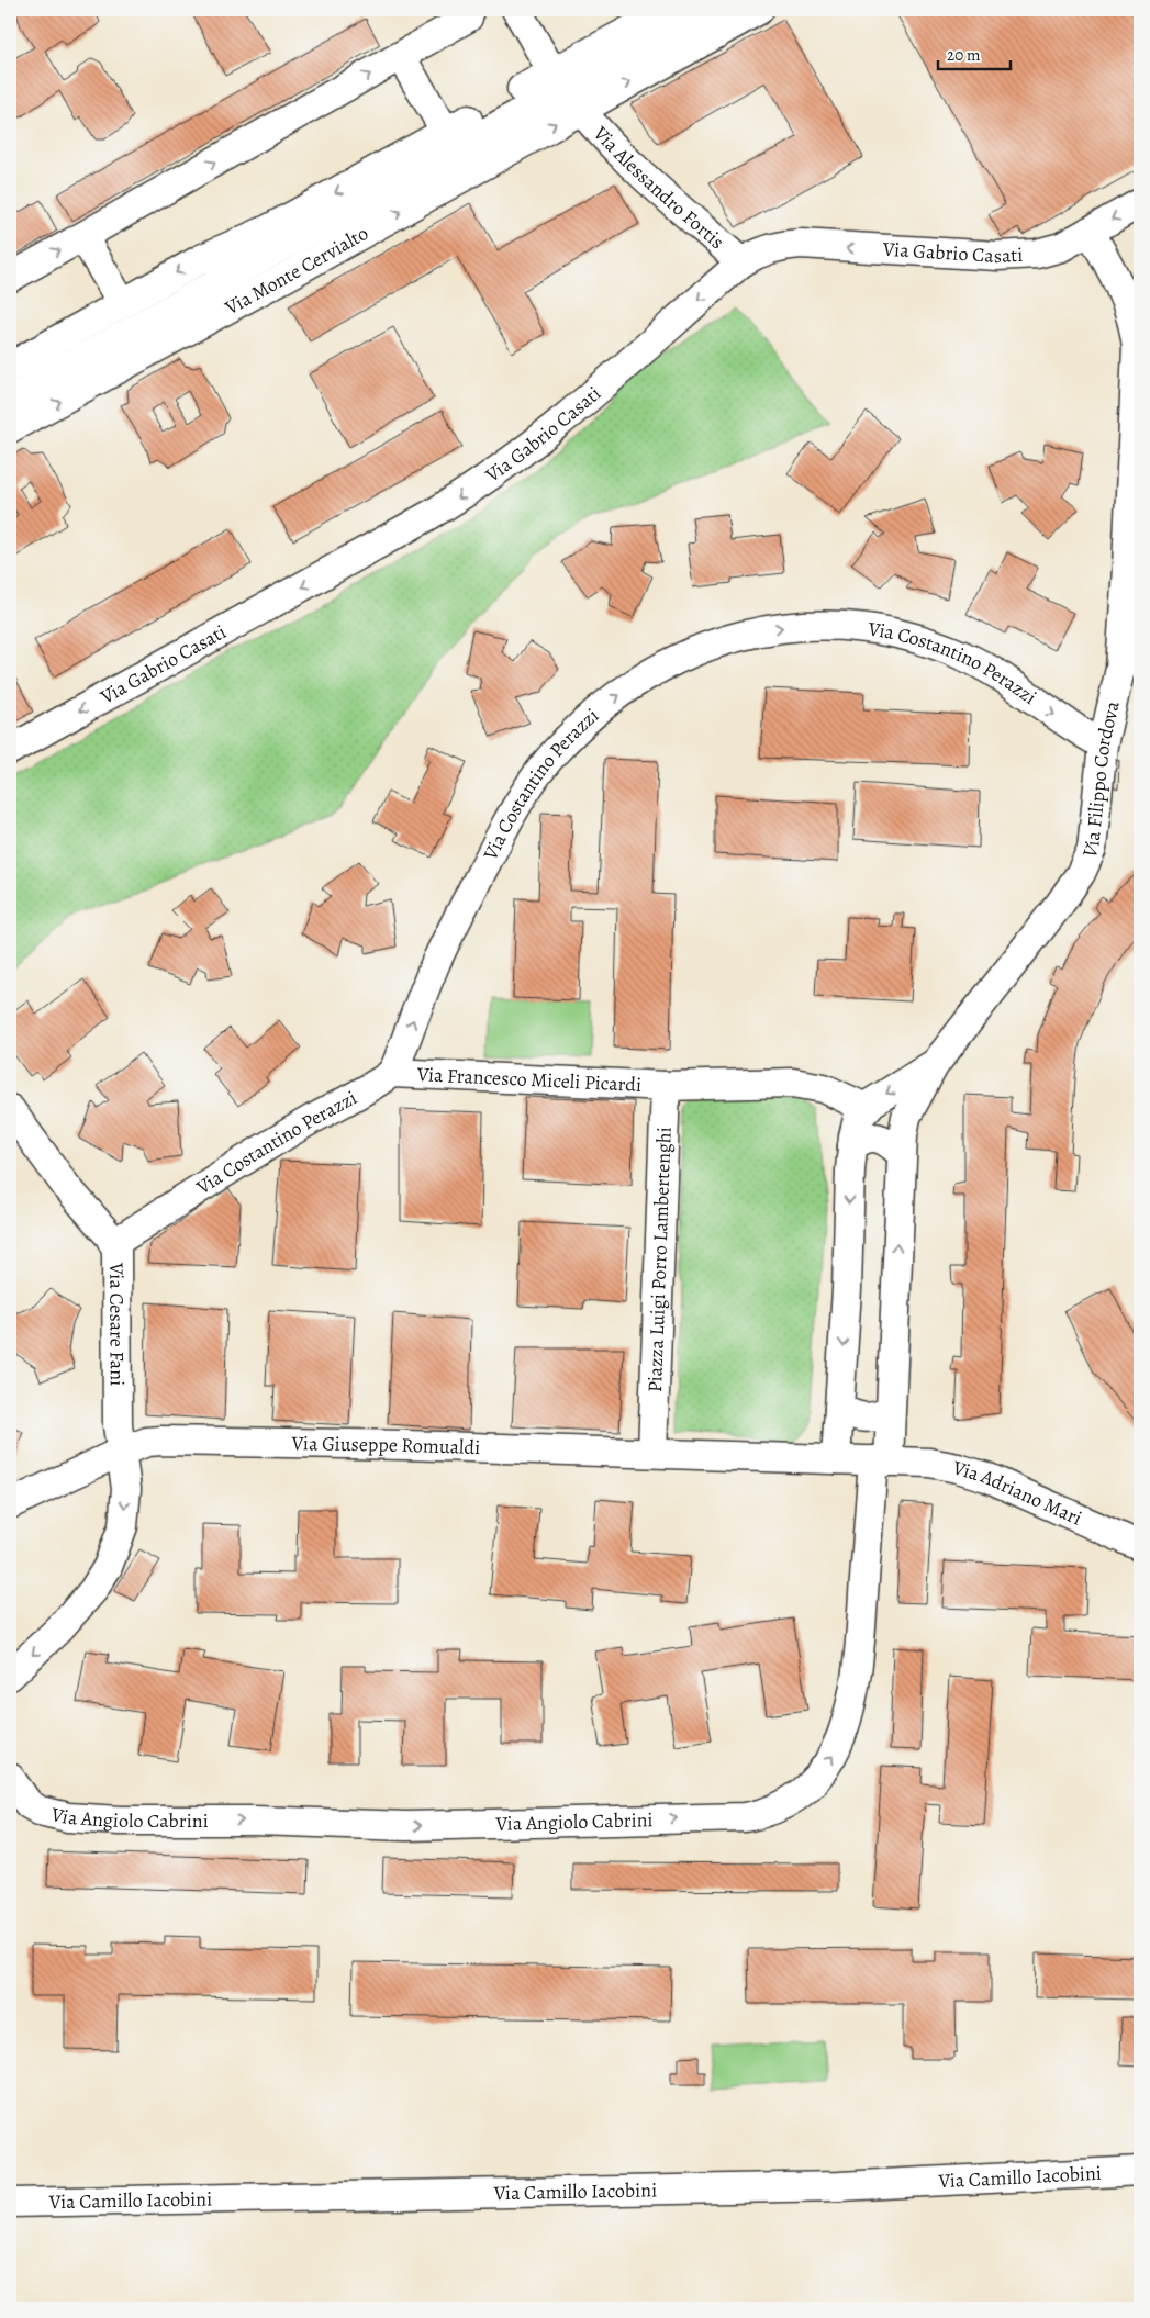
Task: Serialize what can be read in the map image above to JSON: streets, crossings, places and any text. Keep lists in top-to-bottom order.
{
  "streets": {
    "street": [
      "Via Alessandro Fortis",
      "Via Gabrio Casati",
      "Via Monte Cervialto",
      "Via Costantino Perazzi",
      "Via Filippo Cordova",
      "Via Francesco Miceli Picardi",
      "Piazza Luigi Porro Lambertenghi",
      "Via Cesare Fani",
      "Via Giuseppe Romualdi",
      "Via Adriano Mari",
      "Via Angiolo Cabrini",
      "Via Camillo Iacobini"
    ]
  },
  "crossings": [
    ["Via Alessandro Fortis", "Via Gabrio Casati"],
    ["Via Alessandro Fortis", "Via Monte Cervialto"],
    ["Via Gabrio Casati", "Via Filippo Cordova"],
    ["Via Costantino Perazzi", "Via Filippo Cordova"],
    ["Via Costantino Perazzi", "Via Francesco Miceli Picardi"],
    ["Via Costantino Perazzi", "Via Cesare Fani"],
    ["Via Francesco Miceli Picardi", "Piazza Luigi Porro Lambertenghi"],
    ["Piazza Luigi Porro Lambertenghi", "Via Giuseppe Romualdi"],
    ["Via Cesare Fani", "Via Giuseppe Romualdi"],
    ["Via Adriano Mari", "Via Angiolo Cabrini"]
  ],
  "one_way": ["Via Gabrio Casati", "Via Costantino Perazzi"],
  "scale_bar": "20 m"
}
